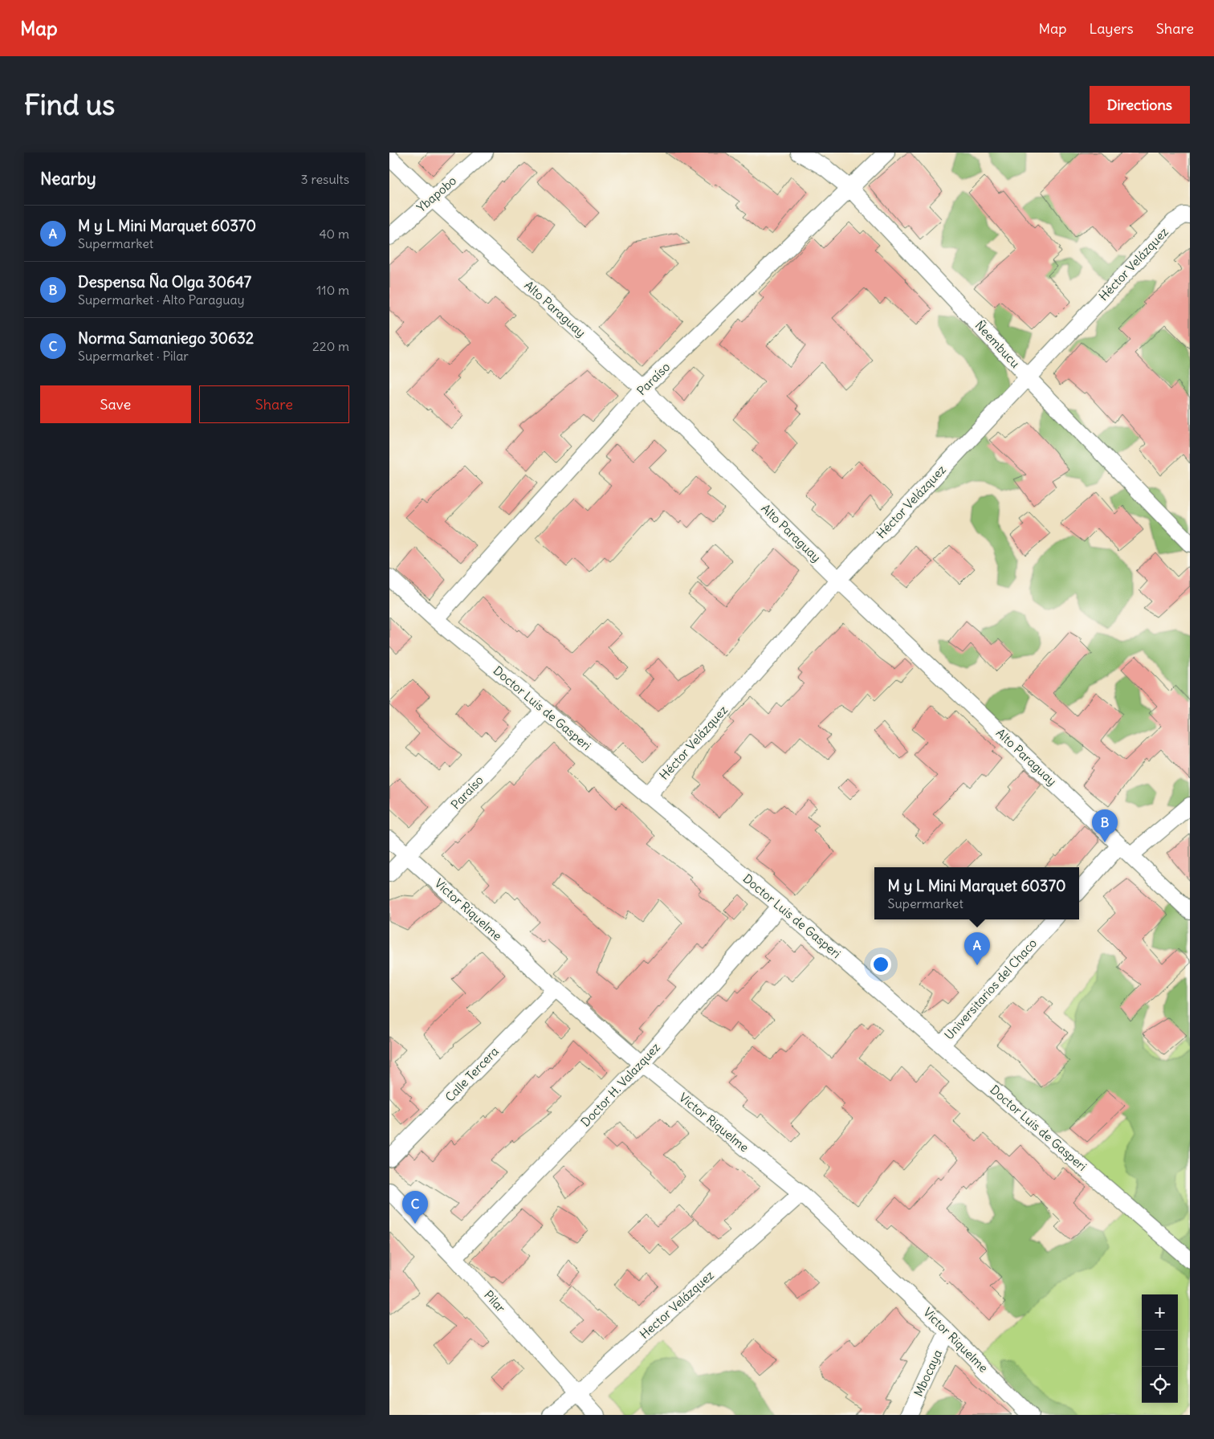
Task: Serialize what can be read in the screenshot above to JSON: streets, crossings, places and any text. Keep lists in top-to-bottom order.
{
  "streets": {
    "street": [
      "Ybapobo",
      "Héctor Velázquez",
      "Alto Paraguay",
      "Ñeembucu",
      "Paraíso",
      "Doctor Luis de Gasperi",
      "Victor Riquelme",
      "Universitarios del Chaco",
      "Calle Tercera",
      "Doctor H. Valazquez",
      "Pilar",
      "Hector Velázquez",
      "Mbocaya"
    ]
  },
  "crossings": [
    ["Ybapobo", "Alto Paraguay"],
    ["Héctor Velázquez", "Alto Paraguay"],
    ["Héctor Velázquez", "Ñeembucu"],
    ["Héctor Velázquez", "Doctor Luis de Gasperi"],
    ["Alto Paraguay", "Paraíso"],
    ["Ñeembucu", "Paraíso"],
    ["Paraíso", "Doctor Luis de Gasperi"],
    ["Paraíso", "Victor Riquelme"],
    ["Doctor Luis de Gasperi", "Universitarios del Chaco"],
    ["Doctor Luis de Gasperi", "Doctor H. Valazquez"],
    ["Victor Riquelme", "Calle Tercera"],
    ["Victor Riquelme", "Doctor H. Valazquez"],
    ["Victor Riquelme", "Hector Velázquez"],
    ["Victor Riquelme", "Mbocaya"],
    ["Doctor H. Valazquez", "Pilar"],
    ["Pilar", "Hector Velázquez"]
  ],
  "page": {
    "header": "Map",
    "nav": ["Map", "Layers", "Share"],
    "buttons": [
      "Directions",
      ["Save", "Share"]
    ],
    "title": "Find us",
    "heading": ["Nearby", "3 results"],
    "list": [
      {
        "mark": "A",
        "name": "M y L Mini Marquet 60370",
        "note": "Supermarket",
        "value": "40 m"
      },
      {
        "mark": "B",
        "name": "Despensa Ña Olga 30647",
        "note": "Supermarket · Alto Paraguay",
        "value": "110 m"
      },
      {
        "mark": "C",
        "name": "Norma Samaniego 30632",
        "note": "Supermarket · Pilar",
        "value": "220 m"
      }
    ],
    "pins": ["B", "A", "C"],
    "popup": ["M y L Mini Marquet 60370", "Supermarket"],
    "map_buttons": ["+", "−"]
  }
}
